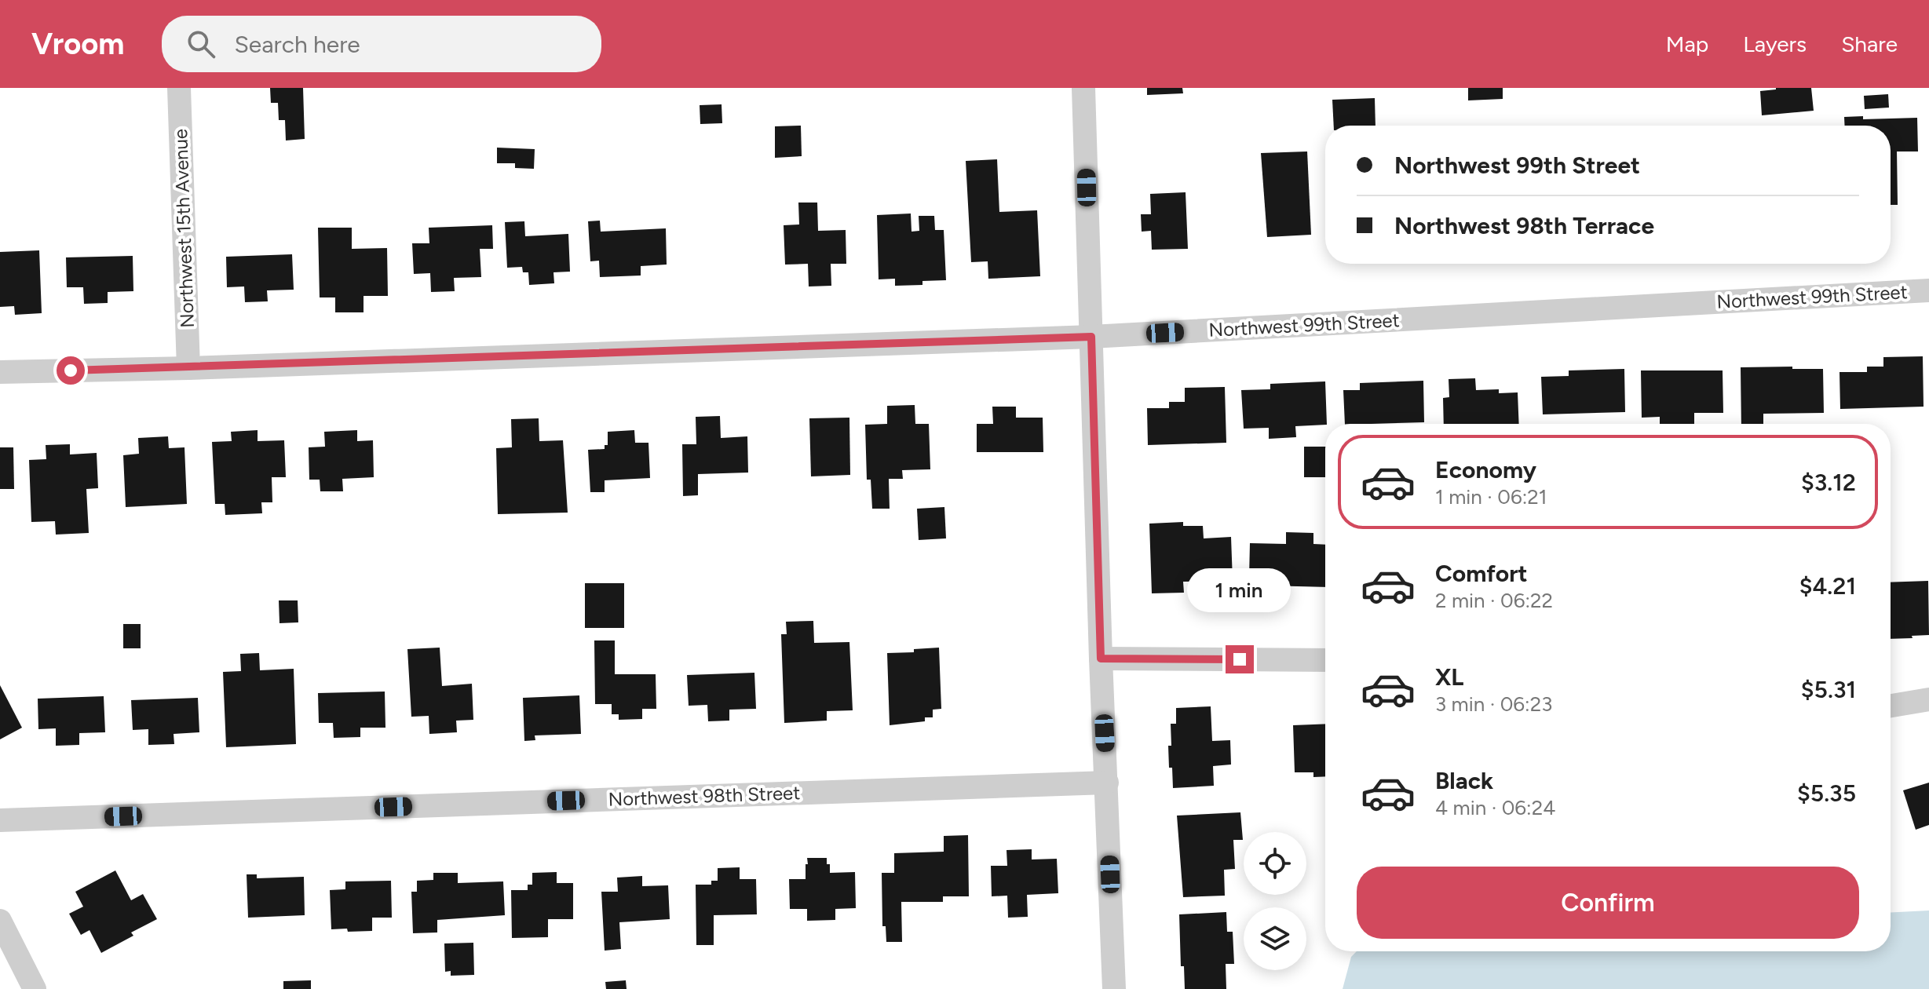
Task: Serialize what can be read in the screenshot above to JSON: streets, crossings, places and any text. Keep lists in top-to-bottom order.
{
  "streets": {
    "street": ["Northwest 15th Avenue", "Northwest 99th Street", "Northwest 98th Street"]
  },
  "crossings": [
    ["Northwest 15th Avenue", "Northwest 99th Street"]
  ],
  "page": {
    "header": "Vroom",
    "search": "Search here",
    "nav": ["Map", "Layers", "Share"],
    "banner": ["Northwest 99th Street", "Northwest 98th Terrace"],
    "list": [
      {
        "name": "Economy",
        "note": "1 min · 06:21",
        "value": "$3.12"
      },
      {
        "name": "Comfort",
        "note": "2 min · 06:22",
        "value": "$4.21"
      },
      {
        "name": "XL",
        "note": "3 min · 06:23",
        "value": "$5.31"
      },
      {
        "name": "Black",
        "note": "4 min · 06:24",
        "value": "$5.35"
      }
    ],
    "bubble": "1 min",
    "buttons": "Confirm"
  }
}
